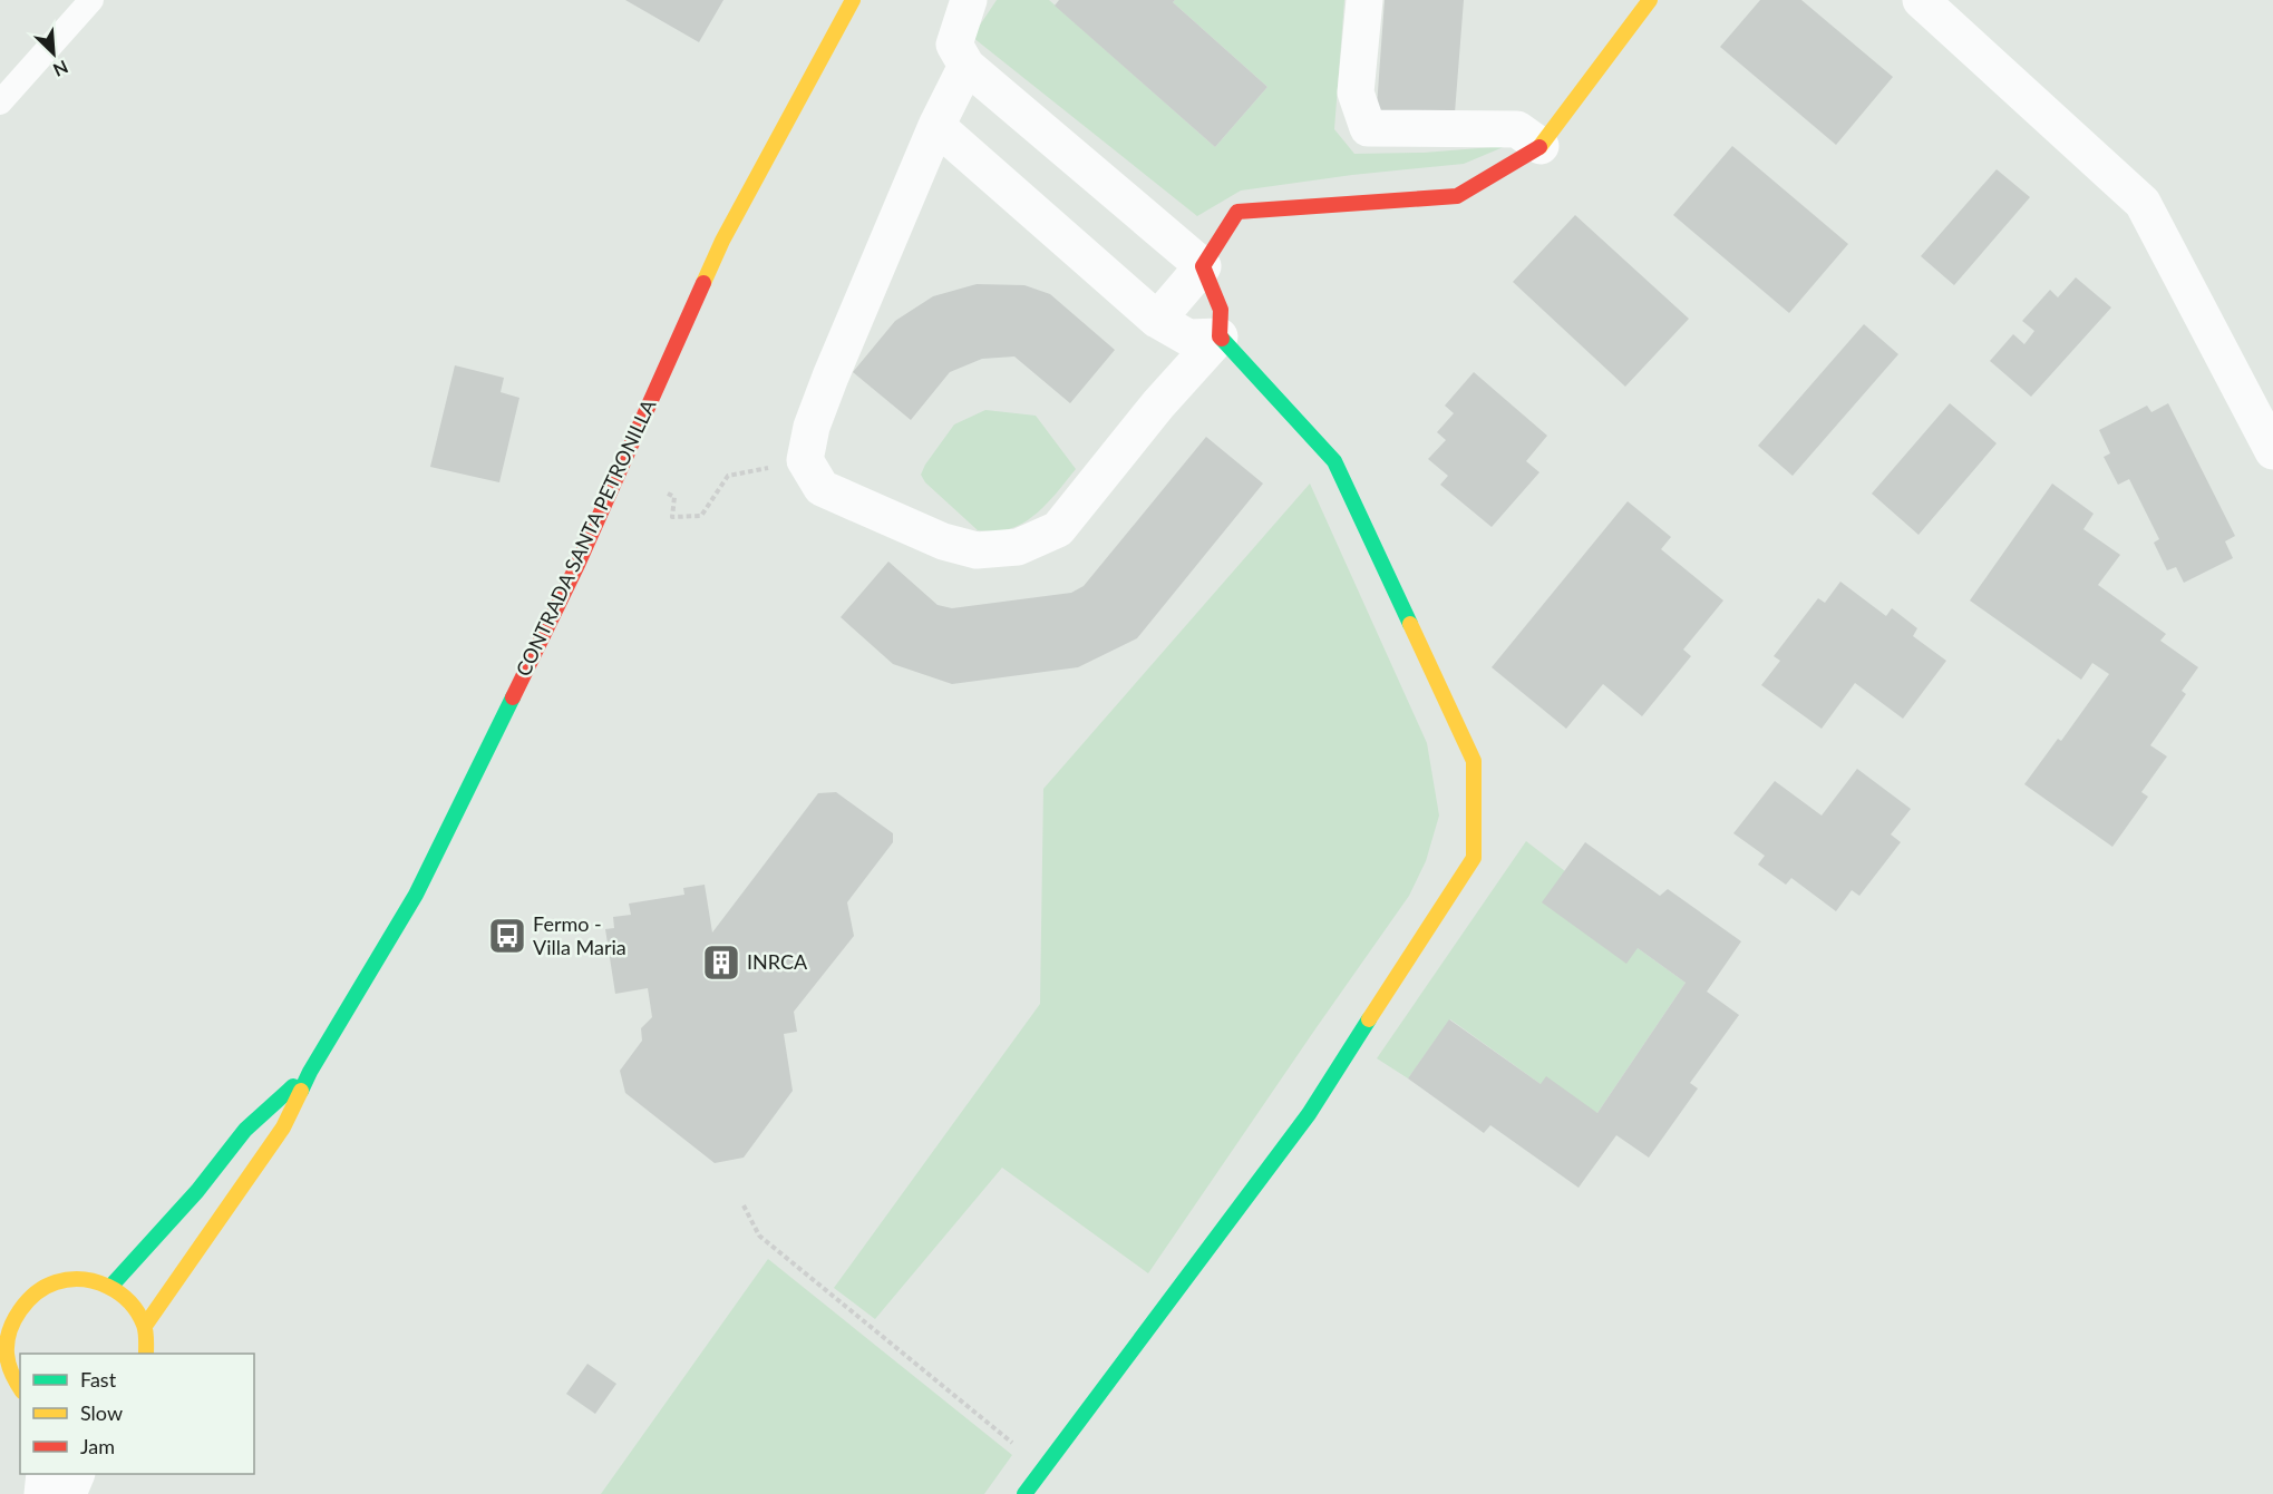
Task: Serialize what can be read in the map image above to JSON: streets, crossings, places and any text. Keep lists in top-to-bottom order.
{
  "streets": {
    "main road": ["CONTRADA SANTA PETRONILLA"]
  },
  "places": {
    "bus stop": ["Fermo - Villa Maria"],
    "building": ["INRCA"]
  },
  "legend": ["Fast", "Slow", "Jam"],
  "north": "bottom right"
}
